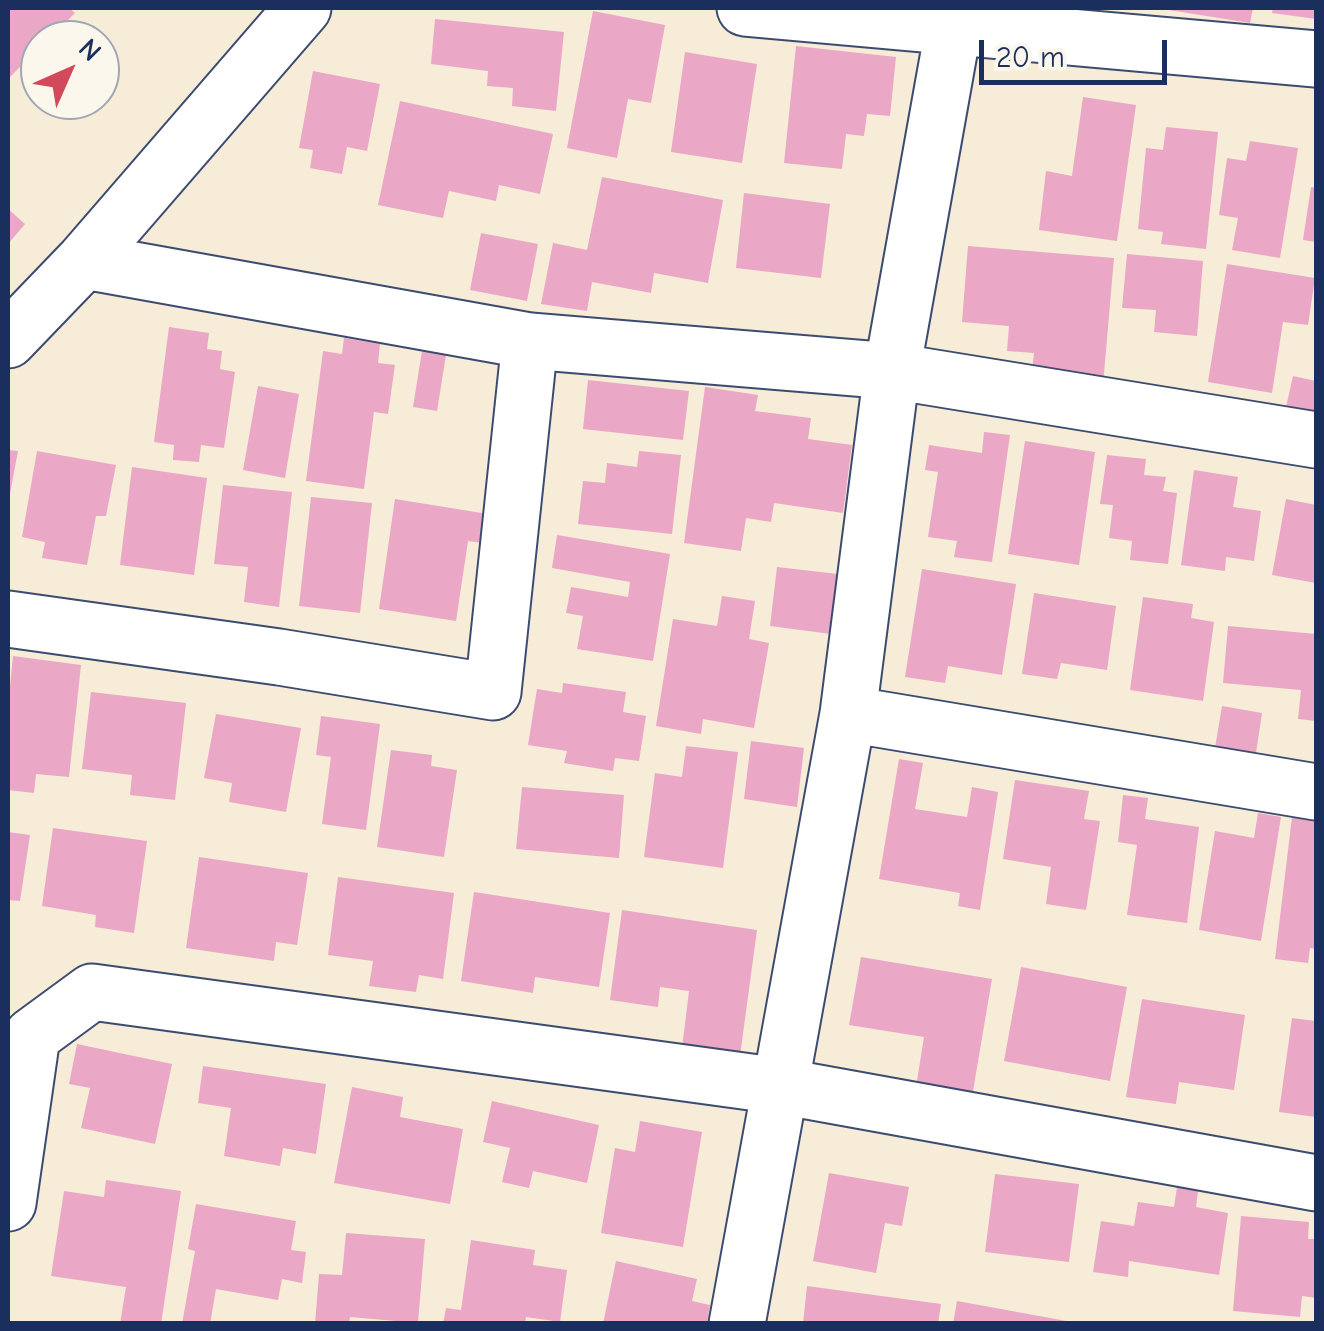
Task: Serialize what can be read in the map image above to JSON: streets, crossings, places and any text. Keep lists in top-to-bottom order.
{
  "scale_bar": "20 m",
  "north": "top right"
}
